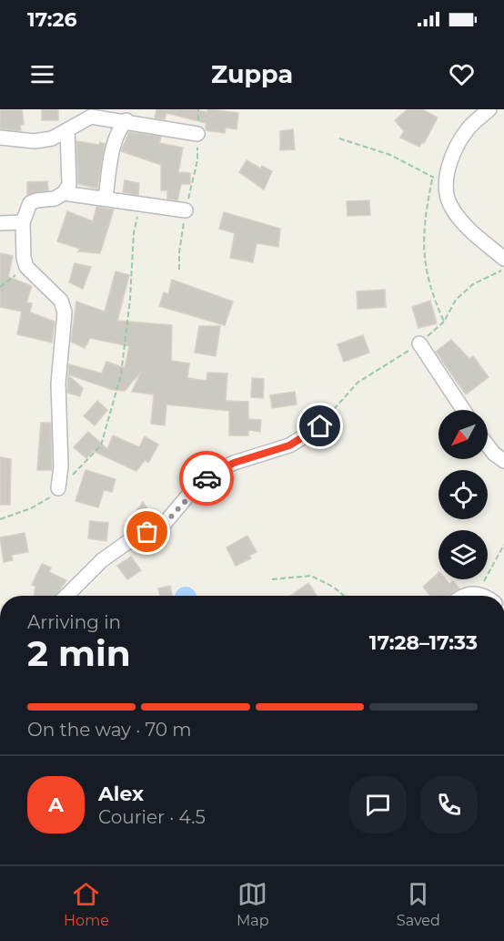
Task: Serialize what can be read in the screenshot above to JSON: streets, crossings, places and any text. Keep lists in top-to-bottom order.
{
  "north": "bottom left",
  "page": {
    "status": "17:26",
    "header": "Zuppa",
    "heading": ["2 min", "Arriving in", "17:28–17:33"],
    "panel": ["Alex", "Courier · 4.5"],
    "bar": "On the way · 70 m",
    "round": "A",
    "tabs": ["Home", "Map", "Saved"]
  }
}
